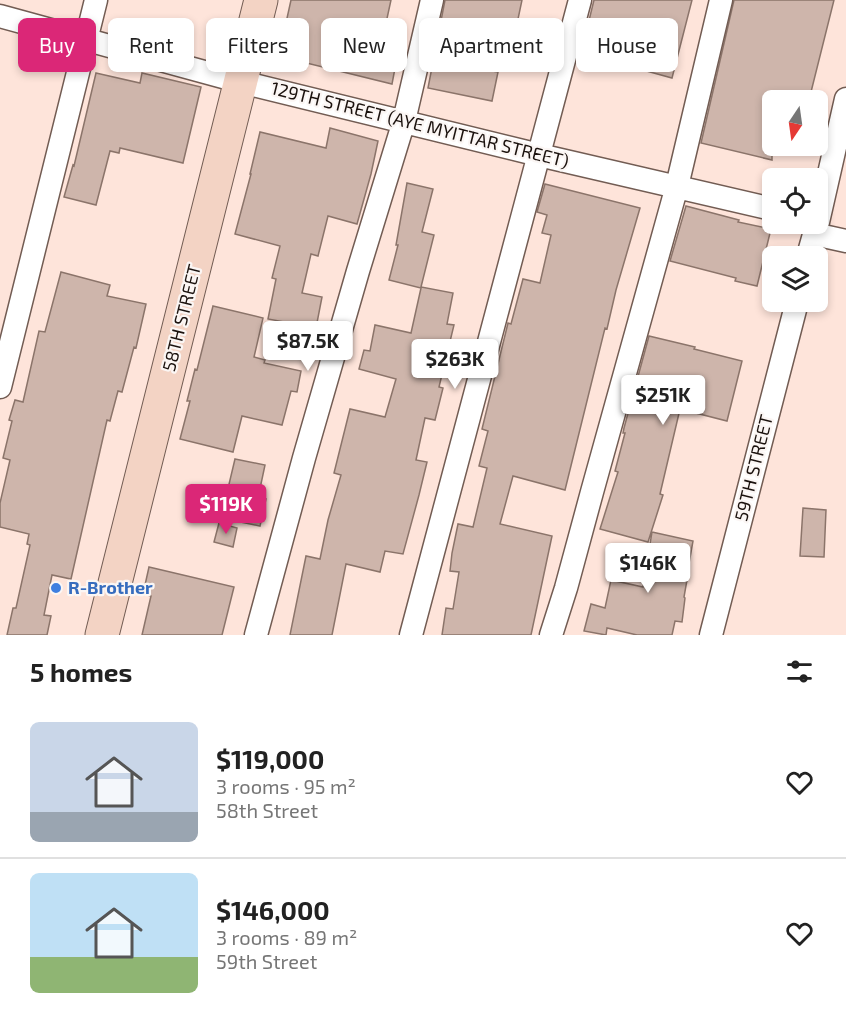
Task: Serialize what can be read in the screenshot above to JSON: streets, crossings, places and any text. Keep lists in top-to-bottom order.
{
  "streets": {
    "main road": ["58TH STREET"],
    "street": ["129TH STREET (AYE MYITTAR STREET)", "59TH STREET"]
  },
  "crossings": [
    ["129TH STREET (AYE MYITTAR STREET)", "58TH STREET"]
  ],
  "places": ["R-Brother"],
  "north": "bottom",
  "page": {
    "chip": [
      "Buy",
      "Rent",
      "Filters",
      "New",
      "Apartment",
      "House"
    ],
    "price": [
      "$87.5K",
      "$263K",
      "$251K",
      "$119K",
      "$146K"
    ],
    "heading": "5 homes",
    "list": [
      {
        "name": "$119,000",
        "note": "3 rooms · 95 m² · 58th Street"
      },
      {
        "name": "$146,000",
        "note": "3 rooms · 89 m² · 59th Street"
      }
    ]
  }
}
